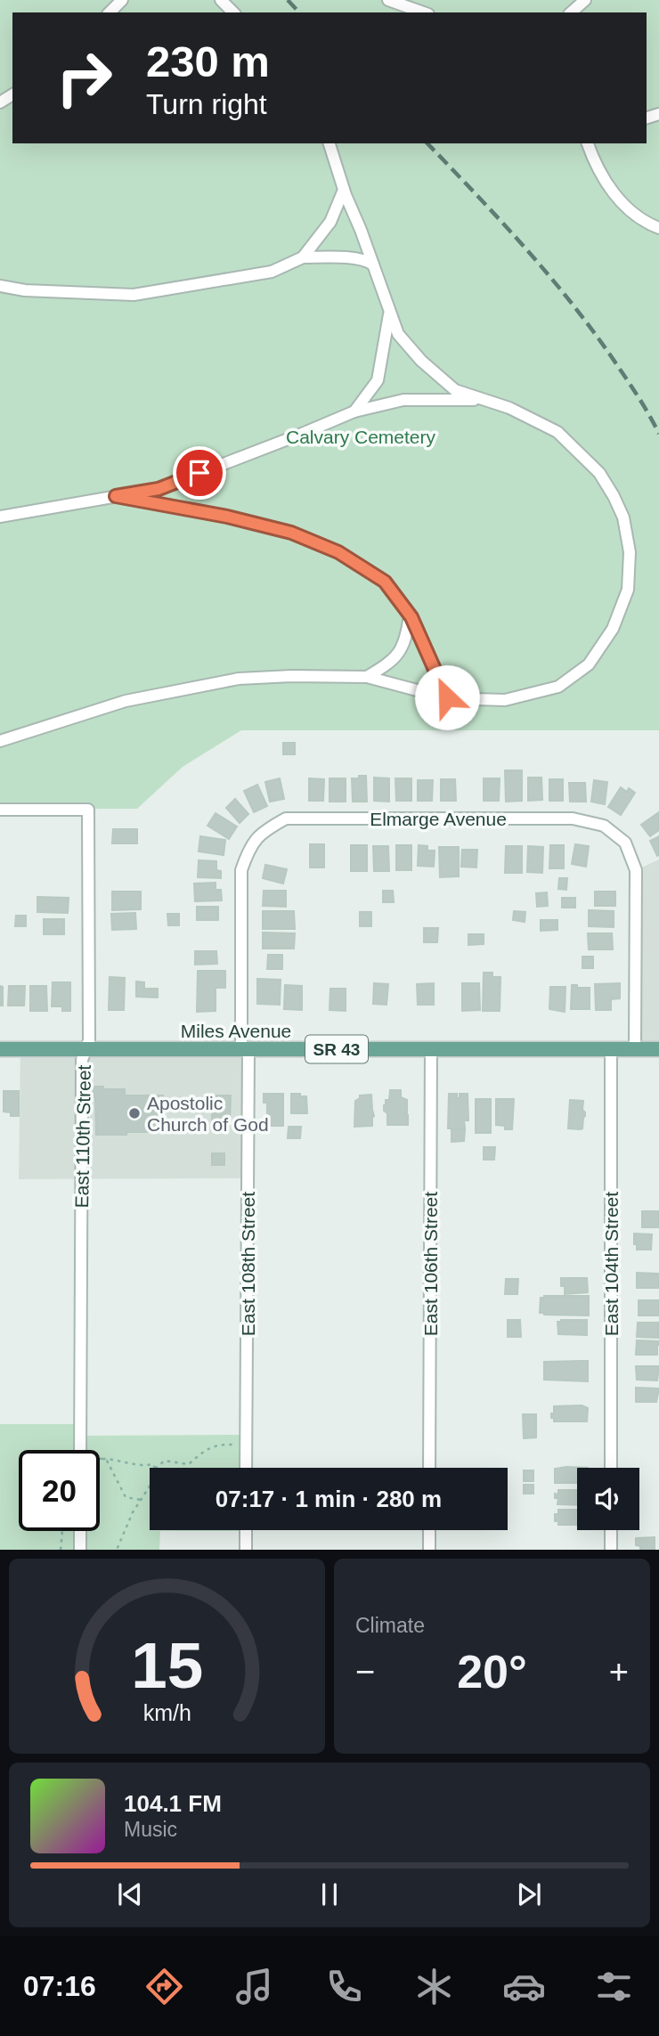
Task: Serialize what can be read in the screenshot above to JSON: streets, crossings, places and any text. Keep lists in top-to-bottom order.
{
  "streets": {
    "main road": ["Miles Avenue", "SR 43"],
    "street": [
      "Elmarge Avenue",
      "East 110th Street",
      "East 108th Street",
      "East 106th Street",
      "East 104th Street"
    ]
  },
  "crossings": [
    ["Elmarge Avenue", "Miles Avenue"],
    ["Elmarge Avenue", "East 108th Street"],
    ["Miles Avenue", "East 110th Street"],
    ["Miles Avenue", "East 108th Street"],
    ["Miles Avenue", "East 106th Street"],
    ["Miles Avenue", "East 104th Street"]
  ],
  "parks": ["Calvary Cemetery"],
  "places": ["Apostolic Church of God"],
  "page": {
    "turn": ["230 m", "Turn right"],
    "limit": "20",
    "trip": "07:17 · 1 min · 280 m",
    "tile": "Climate",
    "heat": ["−", "20°", "+"],
    "song": ["104.1 FM", "Music"],
    "tabs": "07:16",
    "gauge": ["15", "km/h"]
  }
}
